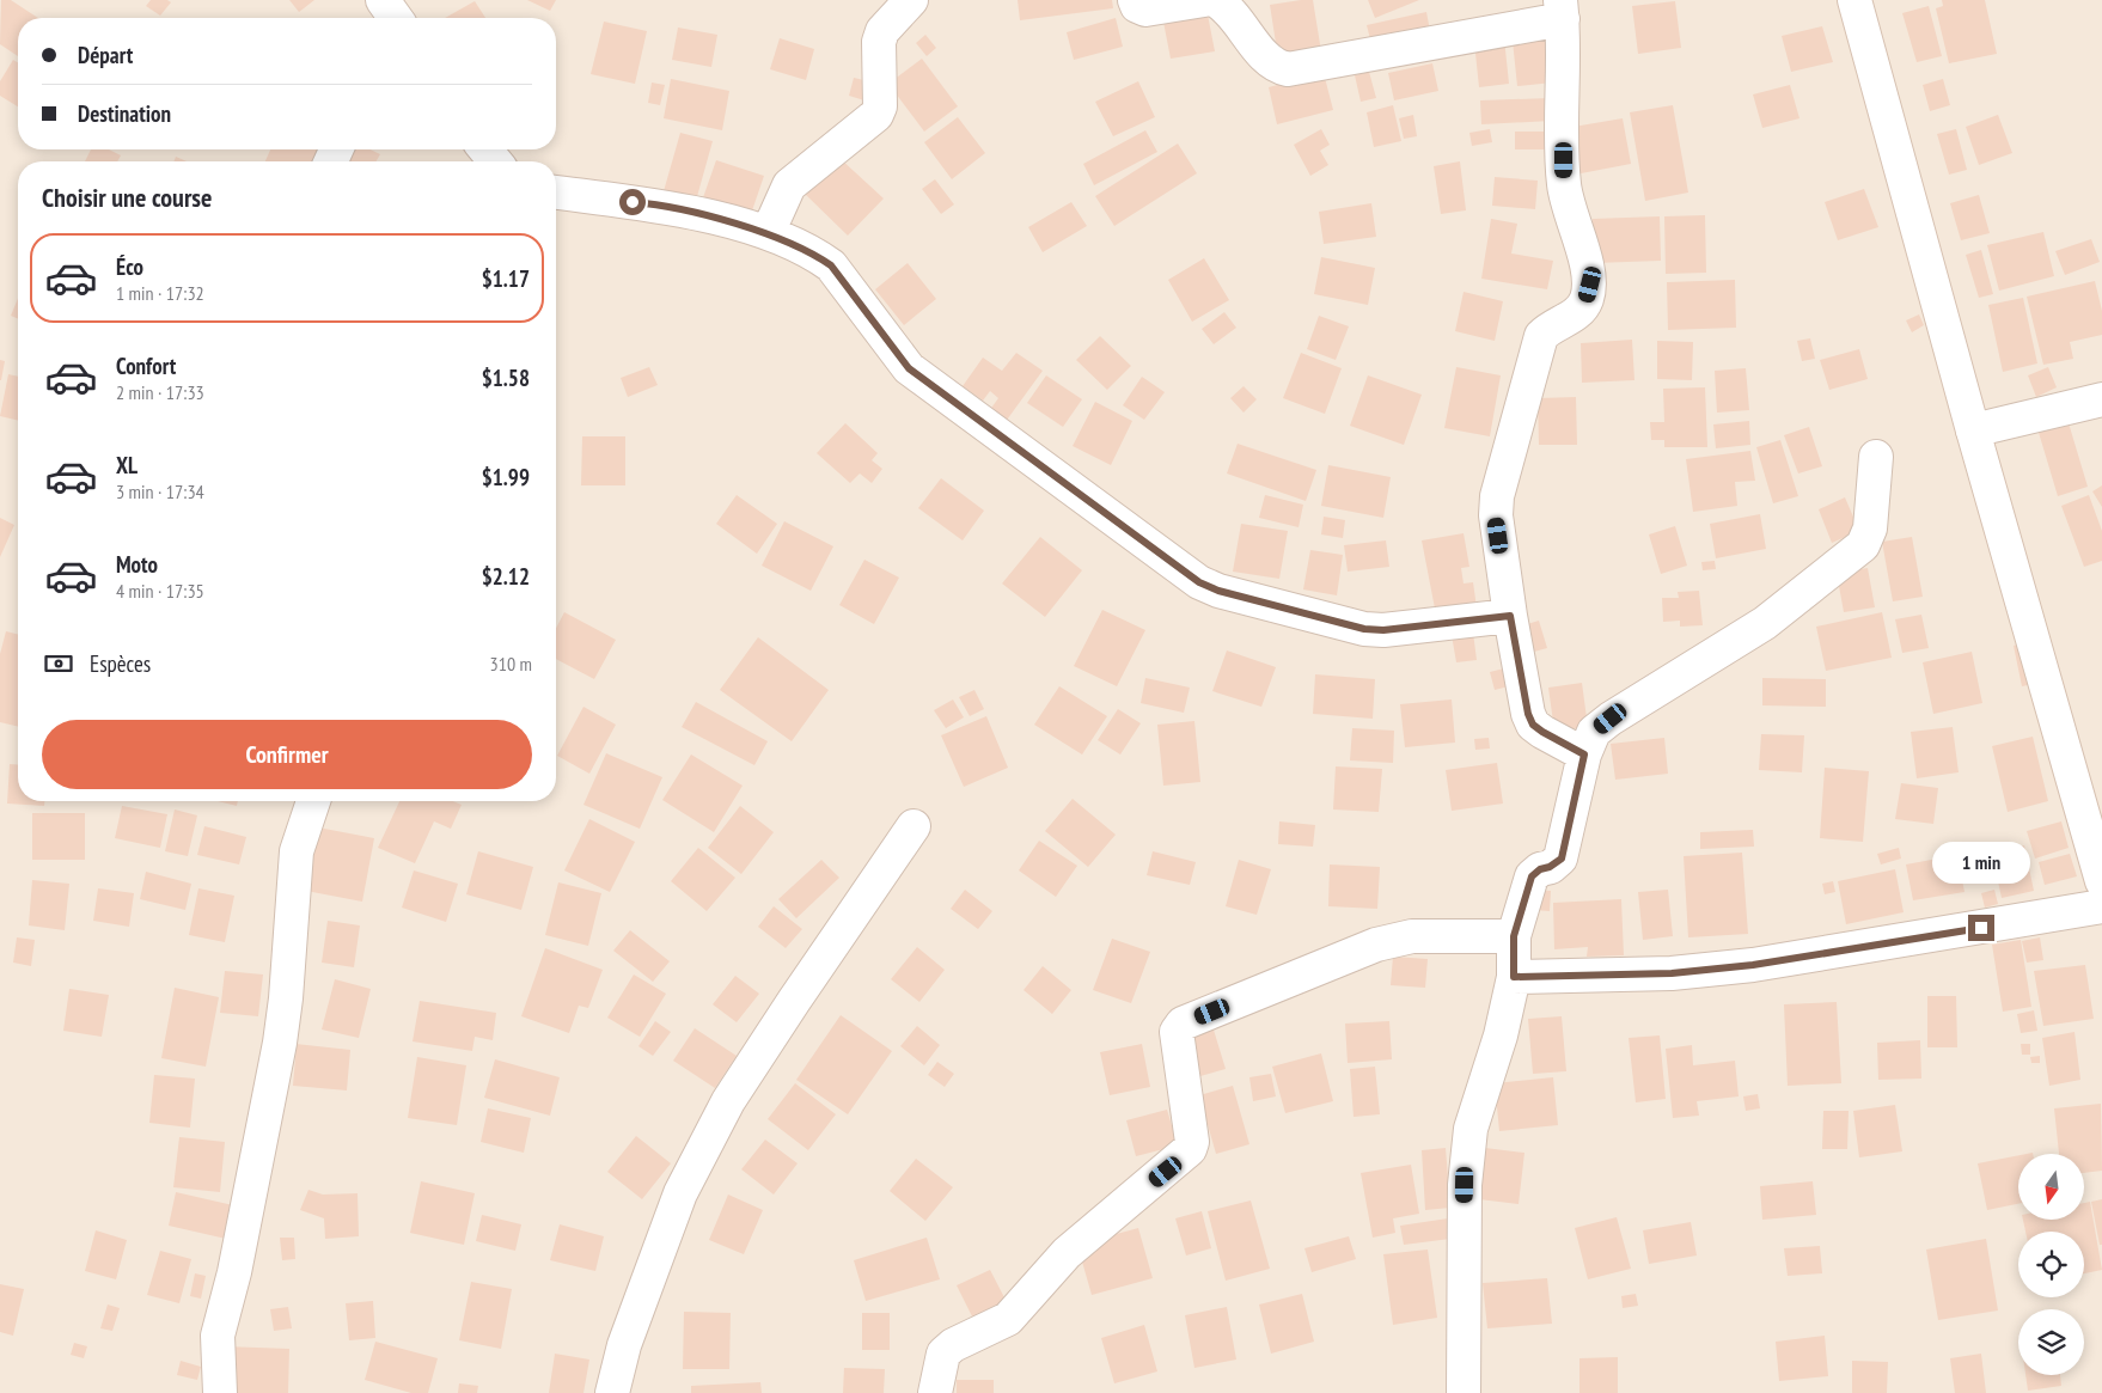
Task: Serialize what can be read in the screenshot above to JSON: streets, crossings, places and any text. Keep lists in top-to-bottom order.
{
  "north": "bottom",
  "page": {
    "banner": ["Départ", "Destination"],
    "heading": "Choisir une course",
    "list": [
      {
        "name": "Éco",
        "note": "1 min · 17:32",
        "value": "$1.17"
      },
      {
        "name": "Confort",
        "note": "2 min · 17:33",
        "value": "$1.58"
      },
      {
        "name": "XL",
        "note": "3 min · 17:34",
        "value": "$1.99"
      },
      {
        "name": "Moto",
        "note": "4 min · 17:35",
        "value": "$2.12"
      }
    ],
    "pay": ["Espèces", "310 m"],
    "buttons": "Confirmer",
    "bubble": "1 min"
  }
}
